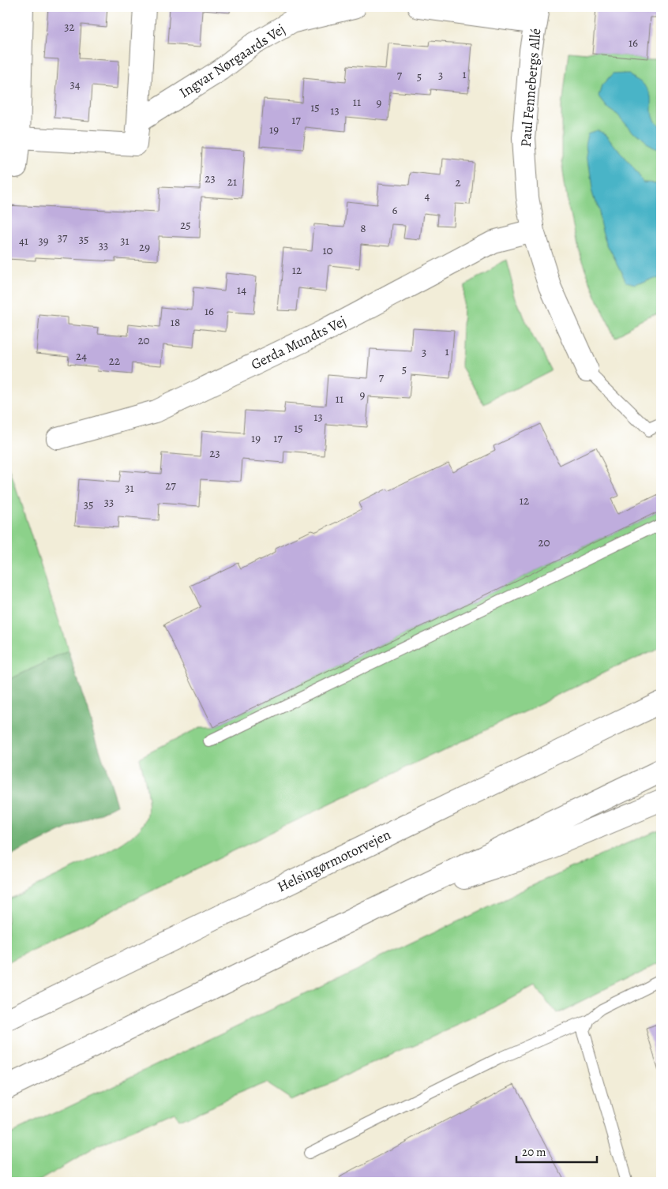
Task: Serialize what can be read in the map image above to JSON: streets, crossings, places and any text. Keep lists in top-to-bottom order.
{
  "streets": {
    "main road": [
      "Ingvar Nørgaards Vej",
      "Paul Fennebergs Allé",
      "Gerda Mundts Vej",
      "Helsingørmotorvejen"
    ]
  },
  "crossings": [
    ["Paul Fennebergs Allé", "Gerda Mundts Vej"]
  ],
  "house_numbers": [
    "32",
    "16",
    "1",
    "7",
    "3",
    "5",
    "34",
    "11",
    "9",
    "15",
    "13",
    "17",
    "19",
    "23",
    "21",
    "2",
    "4",
    "6",
    "25",
    "8",
    "37",
    "35",
    "41",
    "39",
    "31",
    "33",
    "29",
    "10",
    "12",
    "14",
    "16",
    "18",
    "20",
    "1",
    "3",
    "24",
    "22",
    "5",
    "7",
    "9",
    "11",
    "13",
    "15",
    "19",
    "17",
    "23",
    "27",
    "31",
    "12",
    "33",
    "35",
    "20"
  ],
  "scale_bar": "20 m"
}
